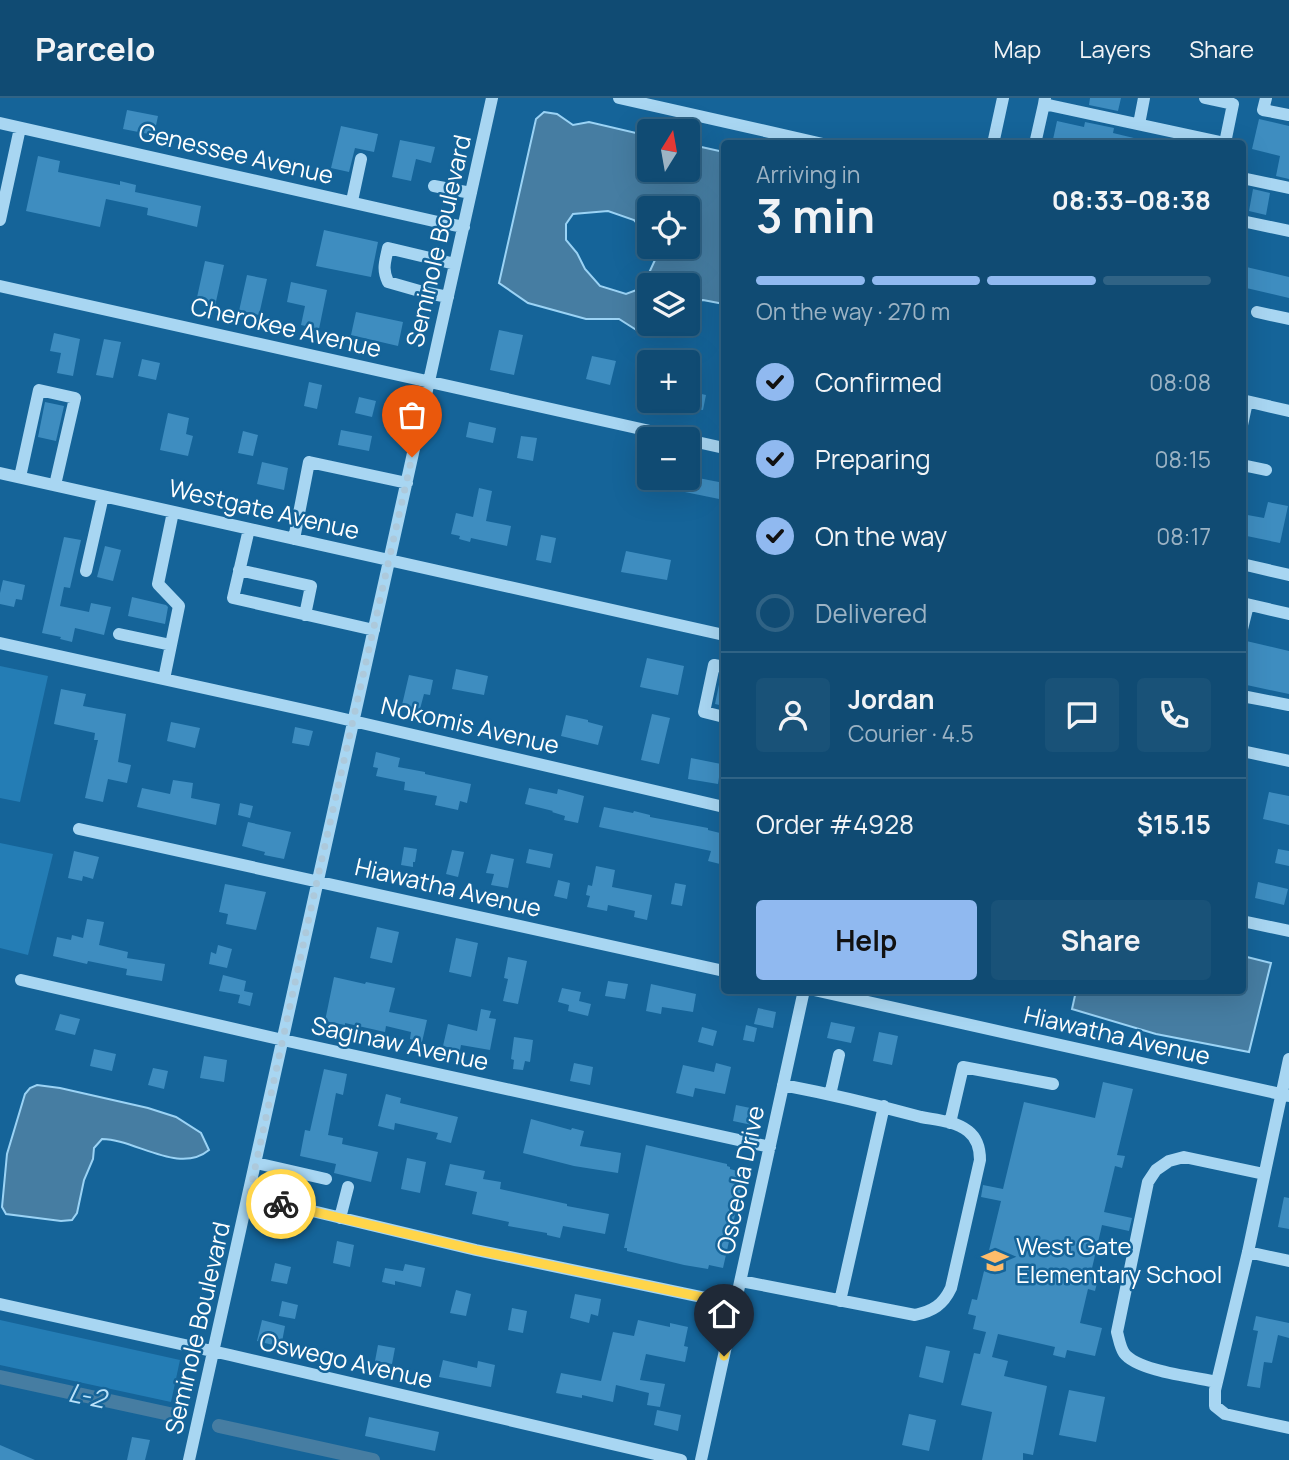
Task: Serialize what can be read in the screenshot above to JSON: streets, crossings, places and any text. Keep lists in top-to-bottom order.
{
  "streets": {
    "street": [
      "Genessee Avenue",
      "Seminole Boulevard",
      "Cherokee Avenue",
      "Westgate Avenue",
      "Nokomis Avenue",
      "Hiawatha Avenue",
      "Saginaw Avenue",
      "Osceola Drive",
      "Oswego Avenue"
    ]
  },
  "crossings": [
    ["Genessee Avenue", "Seminole Boulevard"],
    ["Seminole Boulevard", "Cherokee Avenue"],
    ["Seminole Boulevard", "Westgate Avenue"],
    ["Seminole Boulevard", "Nokomis Avenue"],
    ["Seminole Boulevard", "Hiawatha Avenue"],
    ["Seminole Boulevard", "Saginaw Avenue"],
    ["Seminole Boulevard", "Oswego Avenue"],
    ["Saginaw Avenue", "Osceola Drive"]
  ],
  "water": ["L-2"],
  "places": {
    "school or university": ["West Gate Elementary School"]
  },
  "north": "top",
  "page": {
    "header": "Parcelo",
    "nav": ["Map", "Layers", "Share"],
    "map_buttons": ["+", "−"],
    "heading": ["3 min", "Arriving in", "08:33–08:38"],
    "panel": [
      "Jordan",
      "Courier · 4.5",
      "Order #4928",
      "$15.15"
    ],
    "bar": "On the way · 270 m",
    "list": [
      ["Confirmed", "08:08"],
      ["Preparing", "08:15"],
      ["On the way", "08:17"],
      "Delivered"
    ],
    "buttons": ["Help", "Share"]
  }
}
